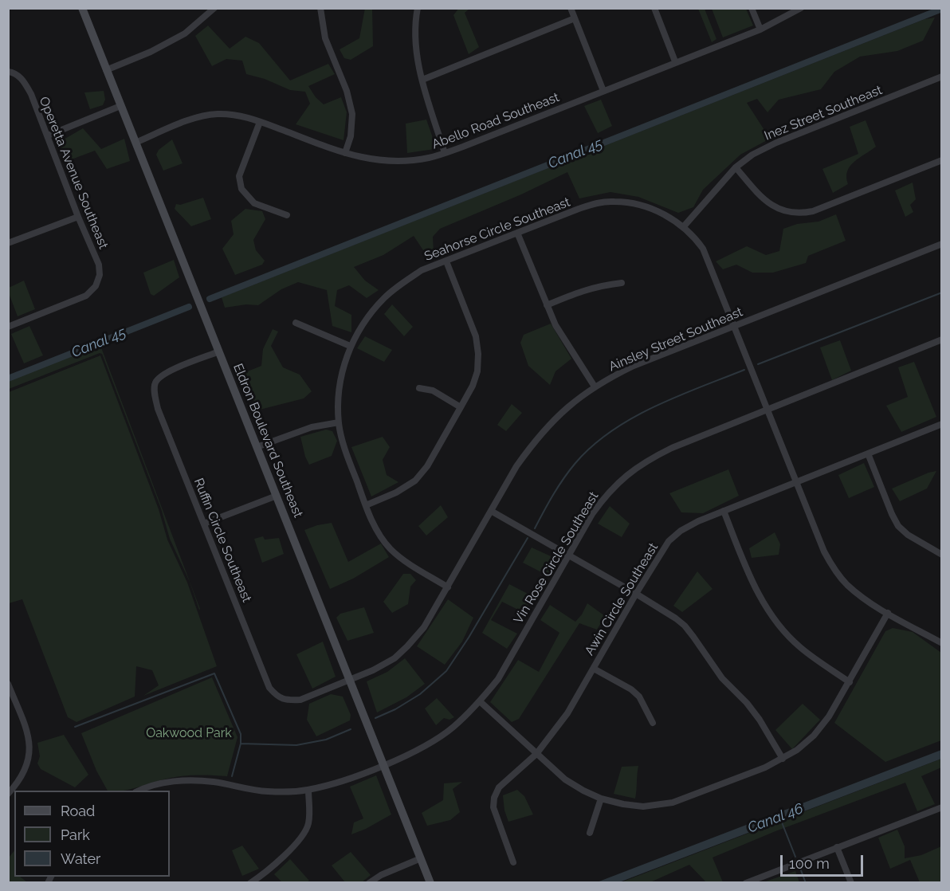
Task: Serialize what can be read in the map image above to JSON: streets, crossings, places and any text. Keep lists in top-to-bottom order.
{
  "streets": {
    "street": [
      "Inez Street Southeast",
      "Abello Road Southeast",
      "Operetta Avenue Southeast",
      "Seahorse Circle Southeast",
      "Ainsley Street Southeast",
      "Eldron Boulevard Southeast",
      "Ruffin Circle Southeast",
      "Vin Rose Circle Southeast",
      "Awin Circle Southeast"
    ]
  },
  "crossings": [
    ["Inez Street Southeast", "Seahorse Circle Southeast"],
    ["Abello Road Southeast", "Eldron Boulevard Southeast"],
    ["Seahorse Circle Southeast", "Ainsley Street Southeast"],
    ["Seahorse Circle Southeast", "Vin Rose Circle Southeast"],
    ["Seahorse Circle Southeast", "Awin Circle Southeast"],
    ["Ainsley Street Southeast", "Eldron Boulevard Southeast"],
    ["Ainsley Street Southeast", "Ruffin Circle Southeast"],
    ["Eldron Boulevard Southeast", "Ruffin Circle Southeast"],
    ["Eldron Boulevard Southeast", "Vin Rose Circle Southeast"]
  ],
  "water": ["Canal 45", "Canal 46"],
  "parks": ["Oakwood Park"],
  "legend": ["Road", "Park", "Water"],
  "scale_bar": "100 m"
}
